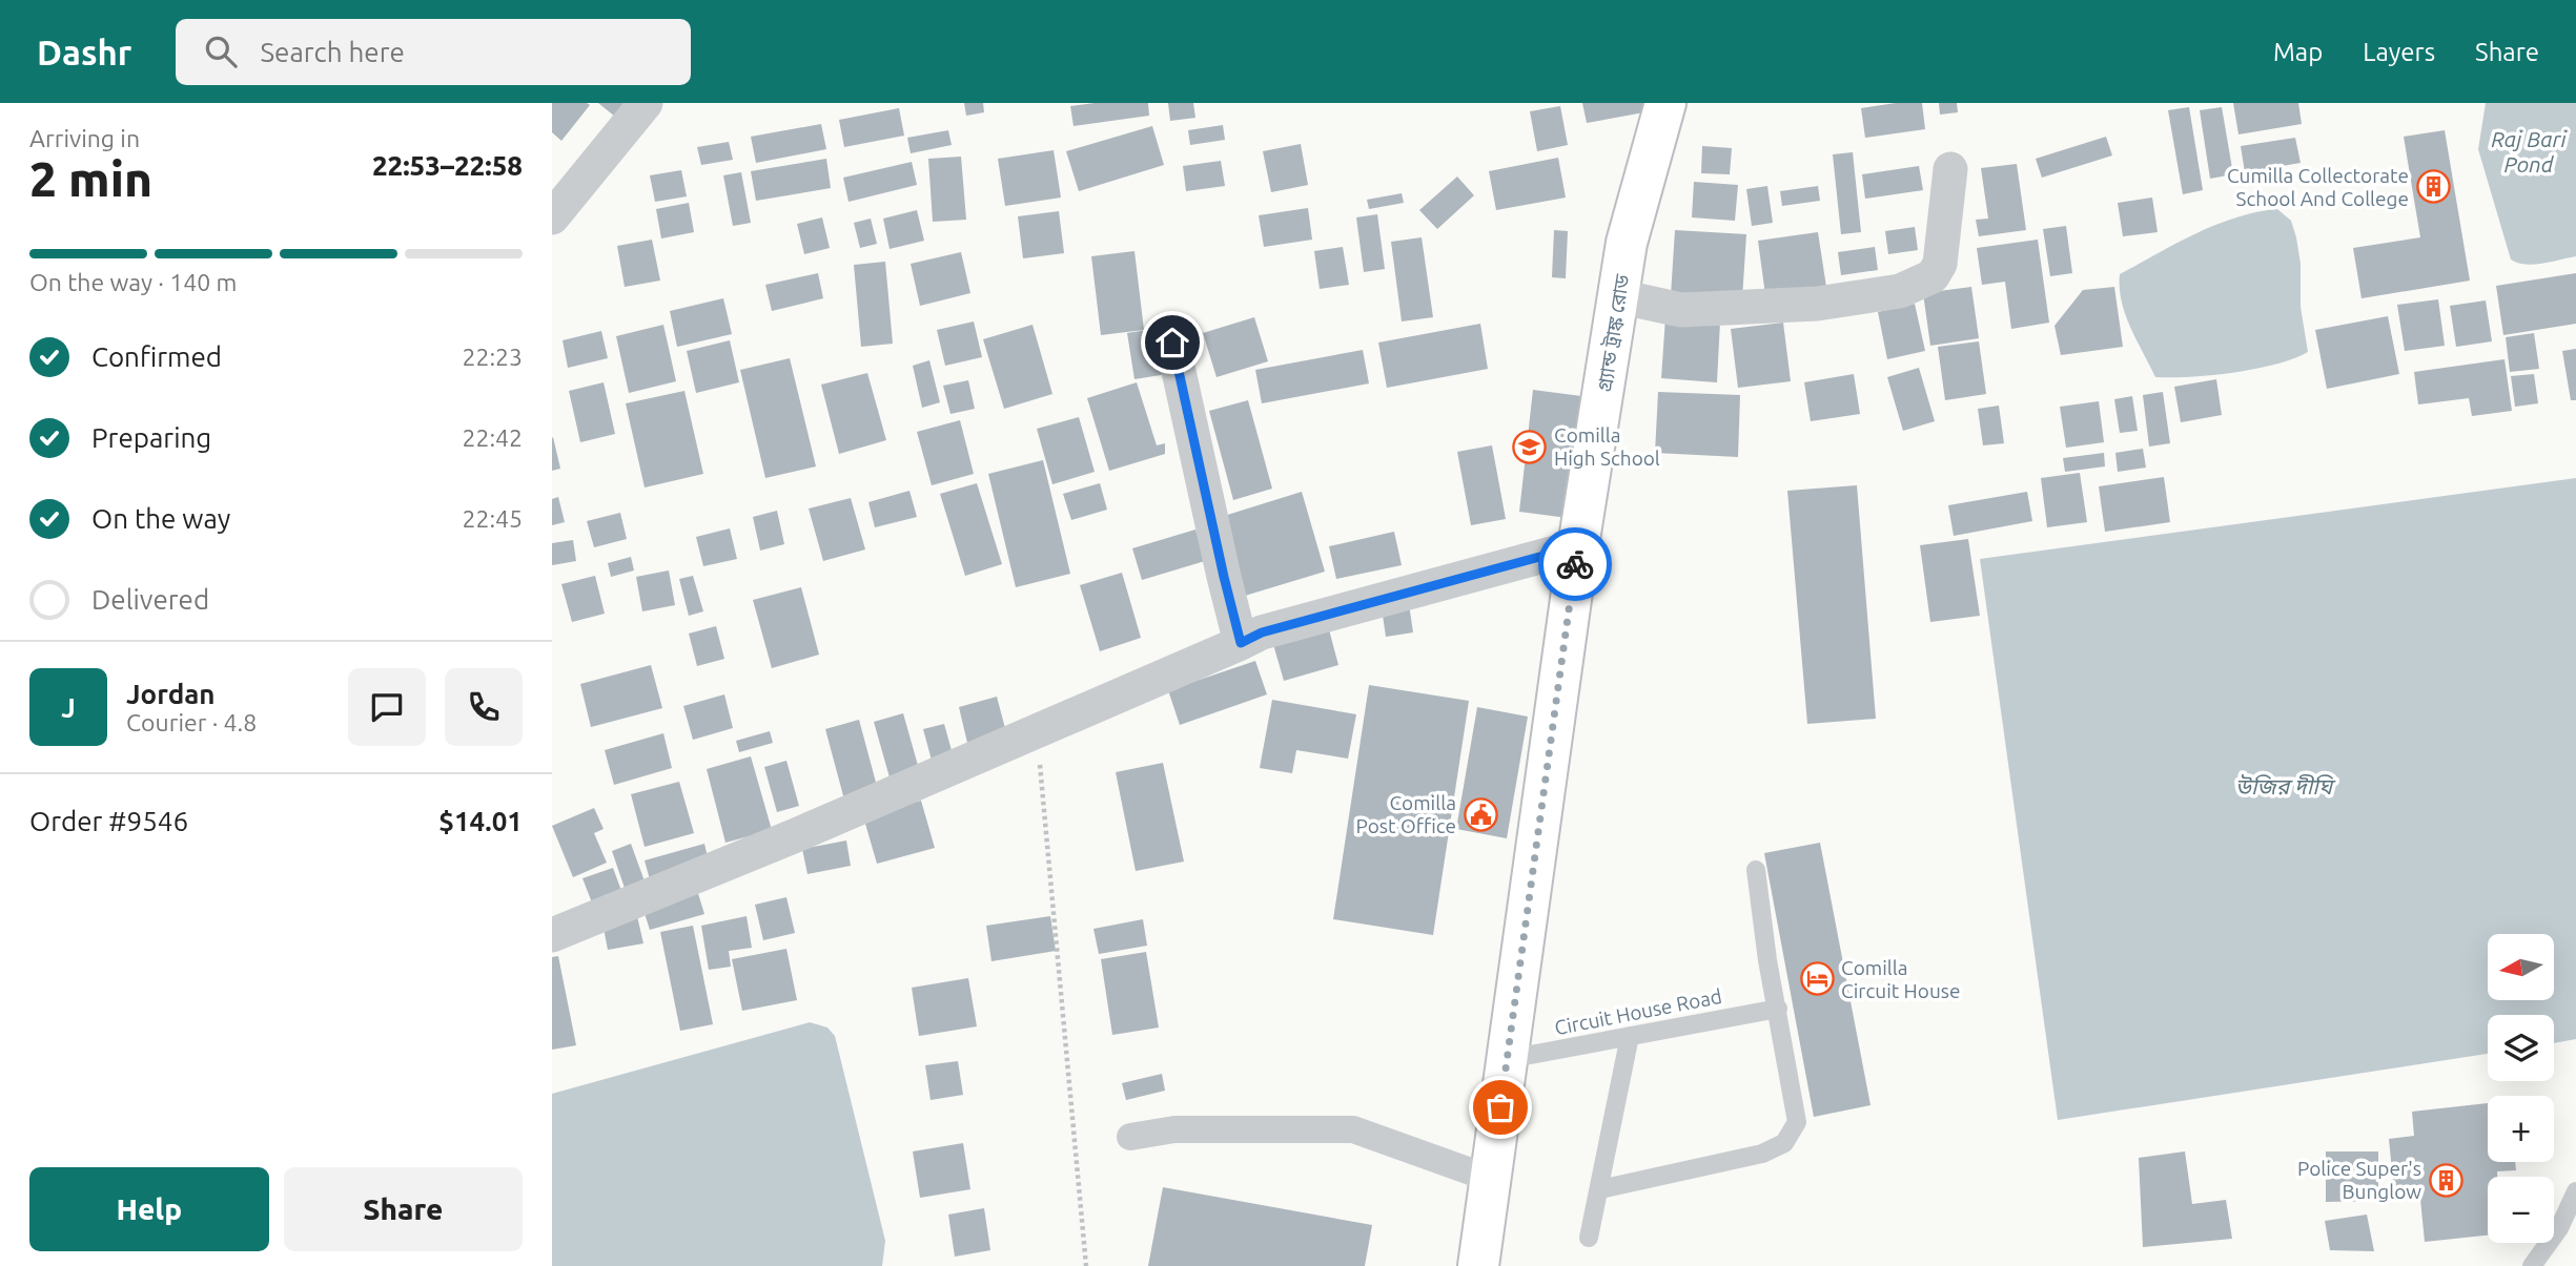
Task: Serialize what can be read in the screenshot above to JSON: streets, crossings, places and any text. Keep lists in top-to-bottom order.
{
  "streets": {
    "highway": ["গ্র্যান্ড ট্রাঙ্ক রোড"],
    "lane": ["Circuit House Road"]
  },
  "crossings": [
    ["গ্র্যান্ড ট্রাঙ্ক রোড", "Circuit House Road"]
  ],
  "water": ["Raj Bari Pond", "উজির দীঘি"],
  "places": {
    "building": ["Cumilla Collectorate School And College", "Police Super's Bunglow"],
    "school or university": ["Comilla High School"],
    "public building": ["Comilla Post Office"],
    "hotel": ["Comilla Circuit House"]
  },
  "north": "left",
  "page": {
    "header": "Dashr",
    "search": "Search here",
    "nav": ["Map", "Layers", "Share"],
    "heading": ["2 min", "Arriving in", "22:53–22:58"],
    "panel": [
      "Jordan",
      "Courier · 4.8",
      "Order #9546",
      "$14.01"
    ],
    "bar": "On the way · 140 m",
    "list": [
      ["Confirmed", "22:23"],
      ["Preparing", "22:42"],
      ["On the way", "22:45"],
      "Delivered"
    ],
    "round": "J",
    "map_buttons": ["+", "−"],
    "buttons": ["Help", "Share"]
  }
}
